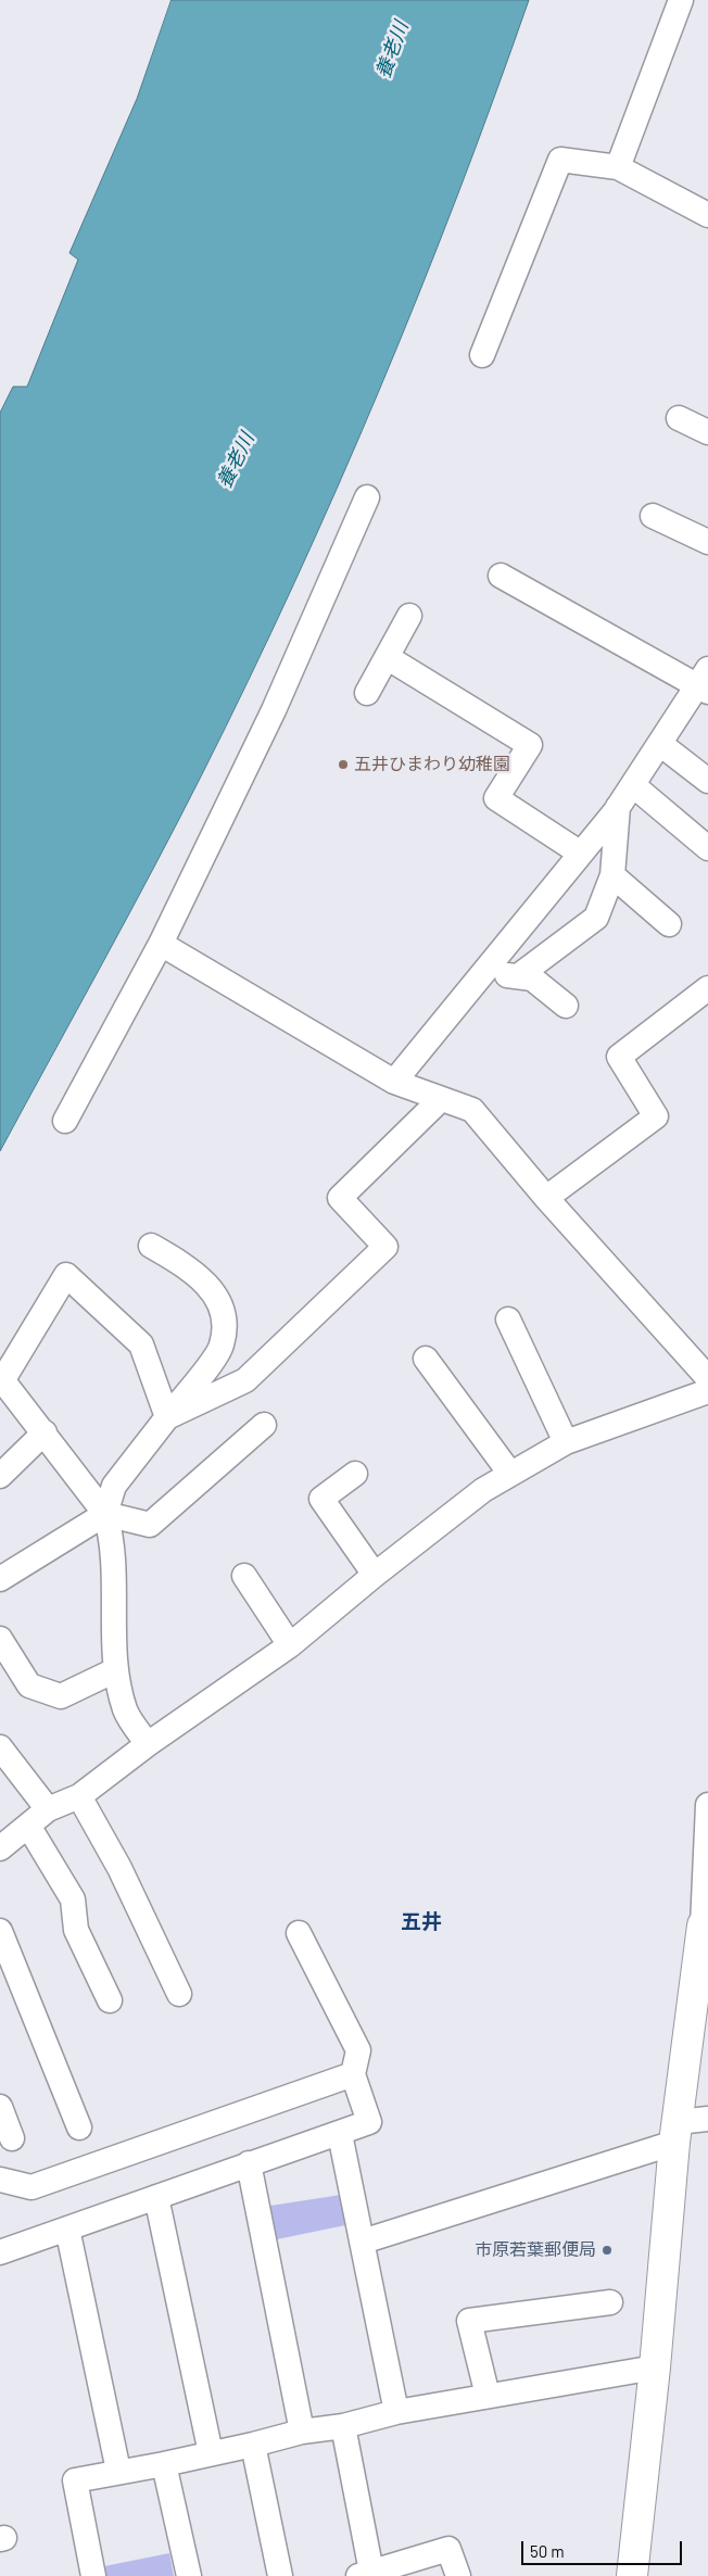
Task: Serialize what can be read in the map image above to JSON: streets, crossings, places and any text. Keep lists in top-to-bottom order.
{
  "districts": ["五井"],
  "water": ["養老川"],
  "places": ["五井ひまわり幼稚園", "市原若葉郵便局"],
  "scale_bar": "50 m"
}
